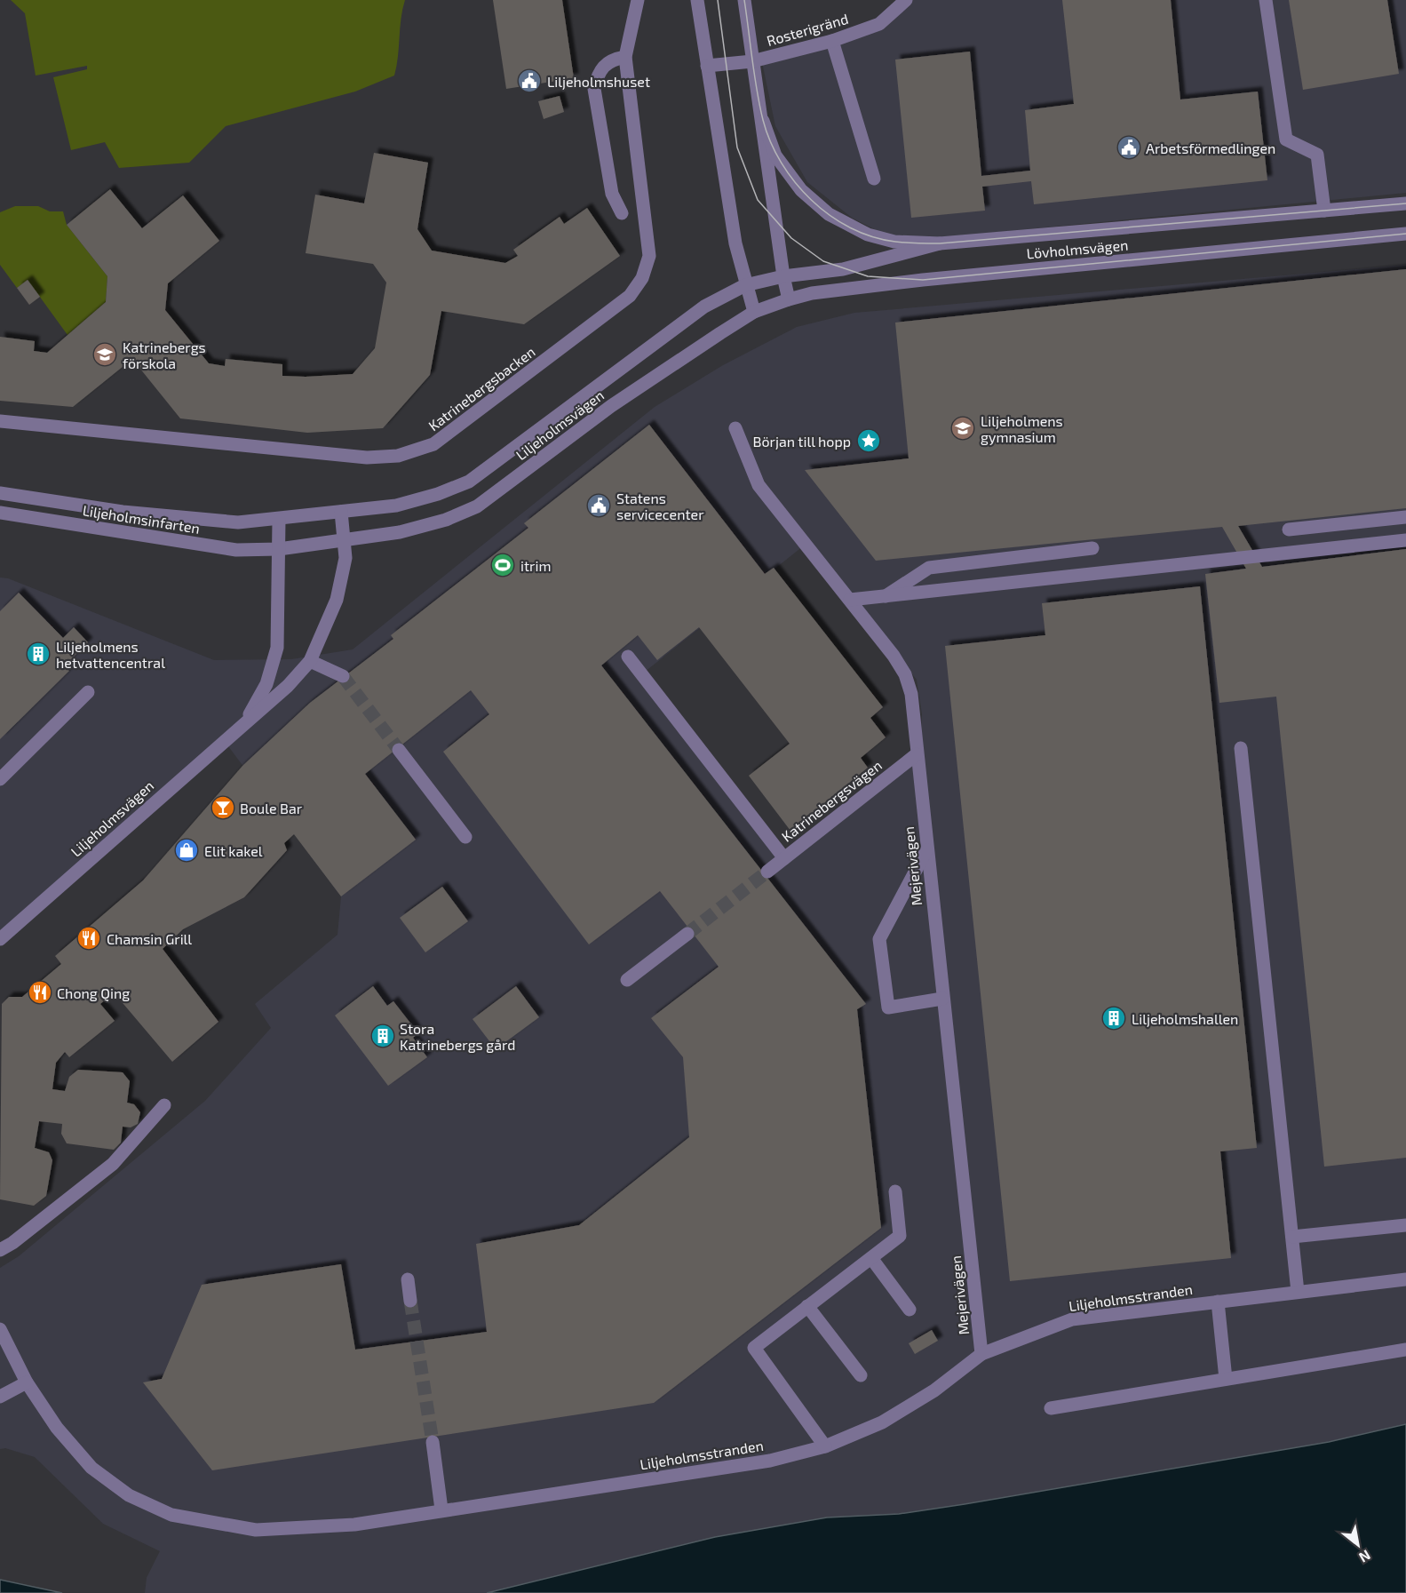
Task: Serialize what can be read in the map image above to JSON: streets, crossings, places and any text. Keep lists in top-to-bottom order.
{
  "streets": {
    "street": [
      "Rosterigränd",
      "Lövholmsvägen",
      "Katrinebergsbacken",
      "Liljeholmsvägen",
      "Liljeholmsinfarten",
      "Katrinebergsvägen",
      "Mejerivägen",
      "Liljeholmsstranden"
    ]
  },
  "crossings": [
    ["Lövholmsvägen", "Liljeholmsvägen"],
    ["Liljeholmsvägen", "Liljeholmsinfarten"],
    ["Katrinebergsvägen", "Mejerivägen"],
    ["Mejerivägen", "Liljeholmsstranden"]
  ],
  "places": {
    "public building": ["Liljeholmshuset", "Arbetsförmedlingen", "Statens servicecenter"],
    "school or university": ["Katrinebergs förskola", "Liljeholmens gymnasium"],
    "place": ["Början till hopp"],
    "sports": ["itrim"],
    "building": ["Liljeholmens hetvattencentral", "Liljeholmshallen", "Stora Katrinebergs gård"],
    "bar": ["Boule Bar"],
    "shop": ["Elit kakel"],
    "restaurant": ["Chamsin Grill", "Chong Qing"]
  },
  "north": "bottom right"
}
